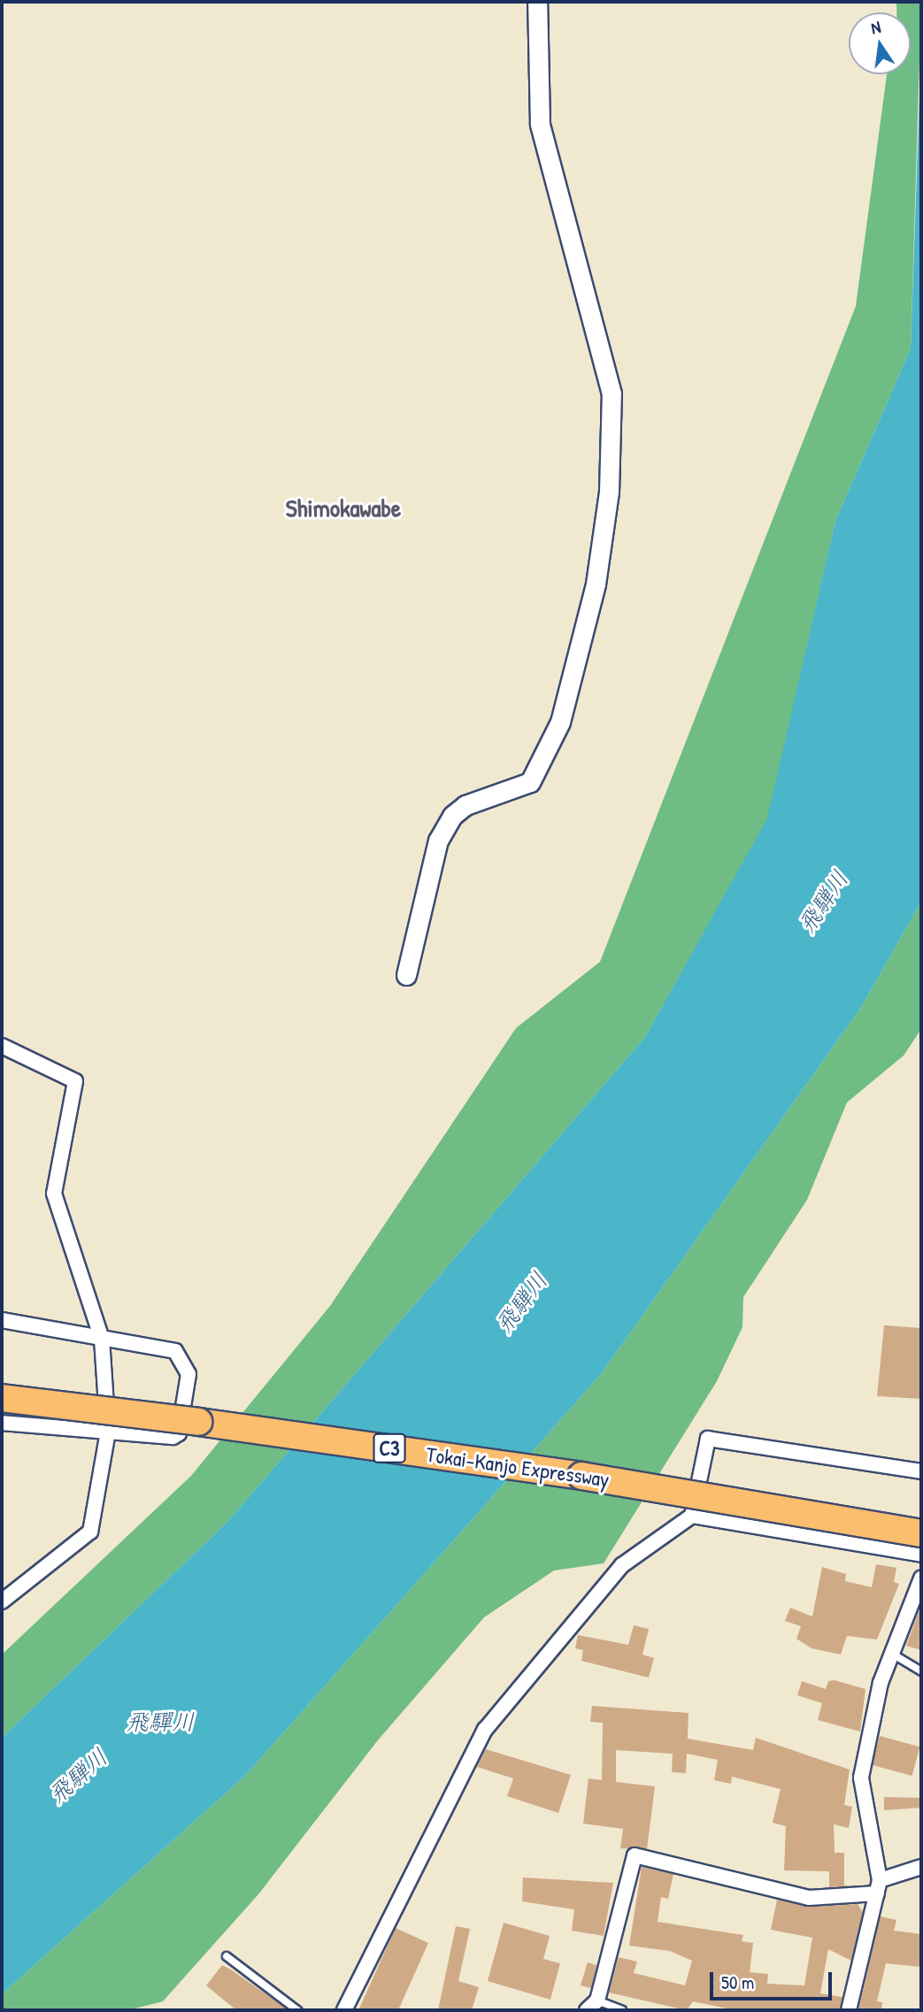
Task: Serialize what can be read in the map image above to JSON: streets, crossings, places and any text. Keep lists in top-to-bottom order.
{
  "streets": {
    "highway": ["C3", "Tokai-Kanjo Expressway"]
  },
  "districts": ["Shimokawabe"],
  "water": ["飛騨川", "飛驒川"],
  "scale_bar": "50 m",
  "north": "top"
}
